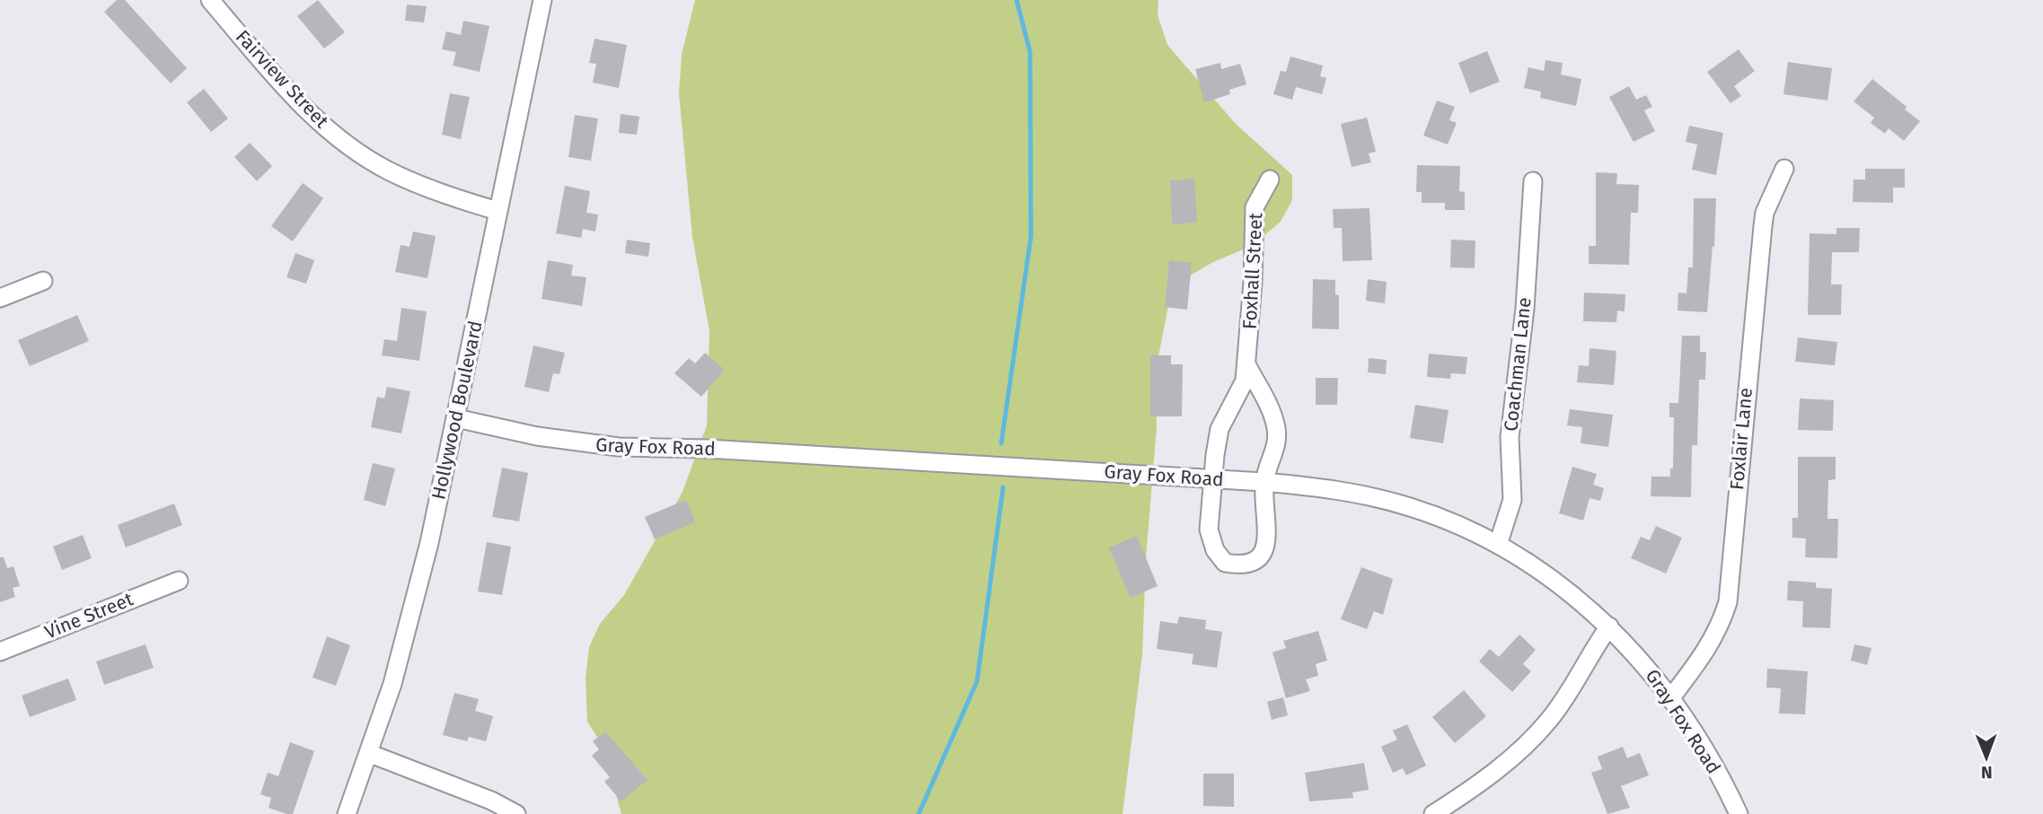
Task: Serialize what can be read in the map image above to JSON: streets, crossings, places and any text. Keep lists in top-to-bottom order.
{
  "streets": {
    "street": [
      "Fairview Street",
      "Foxhall Street",
      "Coachman Lane",
      "Hollywood Boulevard",
      "Foxlair Lane",
      "Gray Fox Road",
      "Vine Street"
    ]
  },
  "crossings": [
    ["Fairview Street", "Hollywood Boulevard"],
    ["Foxhall Street", "Gray Fox Road"],
    ["Coachman Lane", "Gray Fox Road"],
    ["Hollywood Boulevard", "Gray Fox Road"],
    ["Foxlair Lane", "Gray Fox Road"]
  ],
  "north": "bottom"
}
